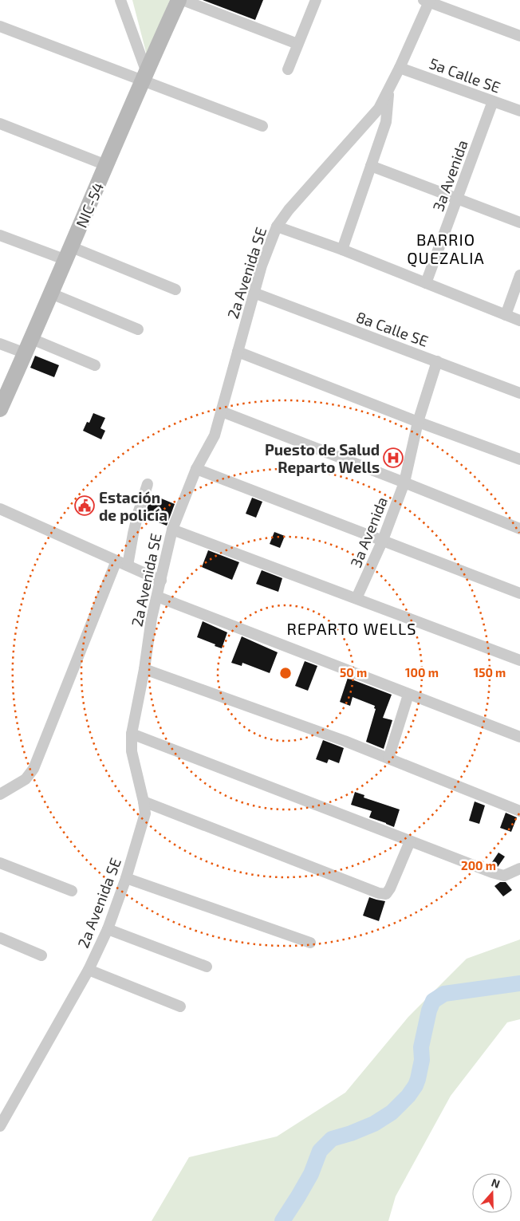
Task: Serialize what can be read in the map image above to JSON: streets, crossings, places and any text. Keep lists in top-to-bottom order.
{
  "streets": {
    "main road": ["NIC-54"],
    "street": [
      "5a Calle SE",
      "3a Avenida",
      "2a Avenida SE",
      "8a Calle SE"
    ]
  },
  "crossings": [
    ["5a Calle SE", "3a Avenida"],
    ["5a Calle SE", "2a Avenida SE"],
    ["3a Avenida", "8a Calle SE"],
    ["2a Avenida SE", "8a Calle SE"]
  ],
  "districts": ["BARRIO QUEZALIA", "REPARTO WELLS"],
  "places": {
    "hospital": ["Puesto de Salud Reparto Wells"],
    "public building": ["Estación de policía"]
  },
  "north": "top",
  "rings": [
    "50 m",
    "100 m",
    "150 m",
    "200 m"
  ]
}
